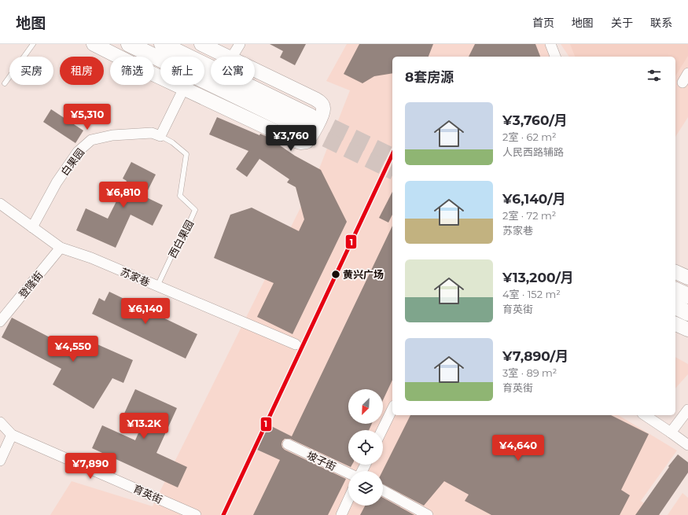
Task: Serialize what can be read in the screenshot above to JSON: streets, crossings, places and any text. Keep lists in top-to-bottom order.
{
  "streets": {
    "street": [
      "白果园",
      "苏家巷",
      "登隆街",
      "坡子街",
      "育英街"
    ],
    "lane": ["西白果园"]
  },
  "crossings": [
    ["白果园", "西白果园"],
    ["白果园", "苏家巷"],
    ["西白果园", "苏家巷"],
    ["苏家巷", "登隆街"]
  ],
  "places": ["黄兴广场"],
  "lines": ["transit line 1"],
  "north": "bottom left",
  "page": {
    "header": "地图",
    "nav": [
      "首页",
      "地图",
      "关于",
      "联系"
    ],
    "chip": [
      "买房",
      "租房",
      "筛选",
      "新上",
      "公寓"
    ],
    "heading": "8套房源",
    "list": [
      {
        "name": "¥3,760/月",
        "note": "2室 · 62 m² · 人民西路辅路"
      },
      {
        "name": "¥6,140/月",
        "note": "2室 · 72 m² · 苏家巷"
      },
      {
        "name": "¥13,200/月",
        "note": "4室 · 152 m² · 育英街"
      },
      {
        "name": "¥7,890/月",
        "note": "3室 · 89 m² · 育英街"
      }
    ],
    "price": [
      "¥5,310",
      "¥3,760",
      "¥6,810",
      "¥6,140",
      "¥4,550",
      "¥13.2K",
      "¥4,640",
      "¥7,890"
    ]
  }
}
